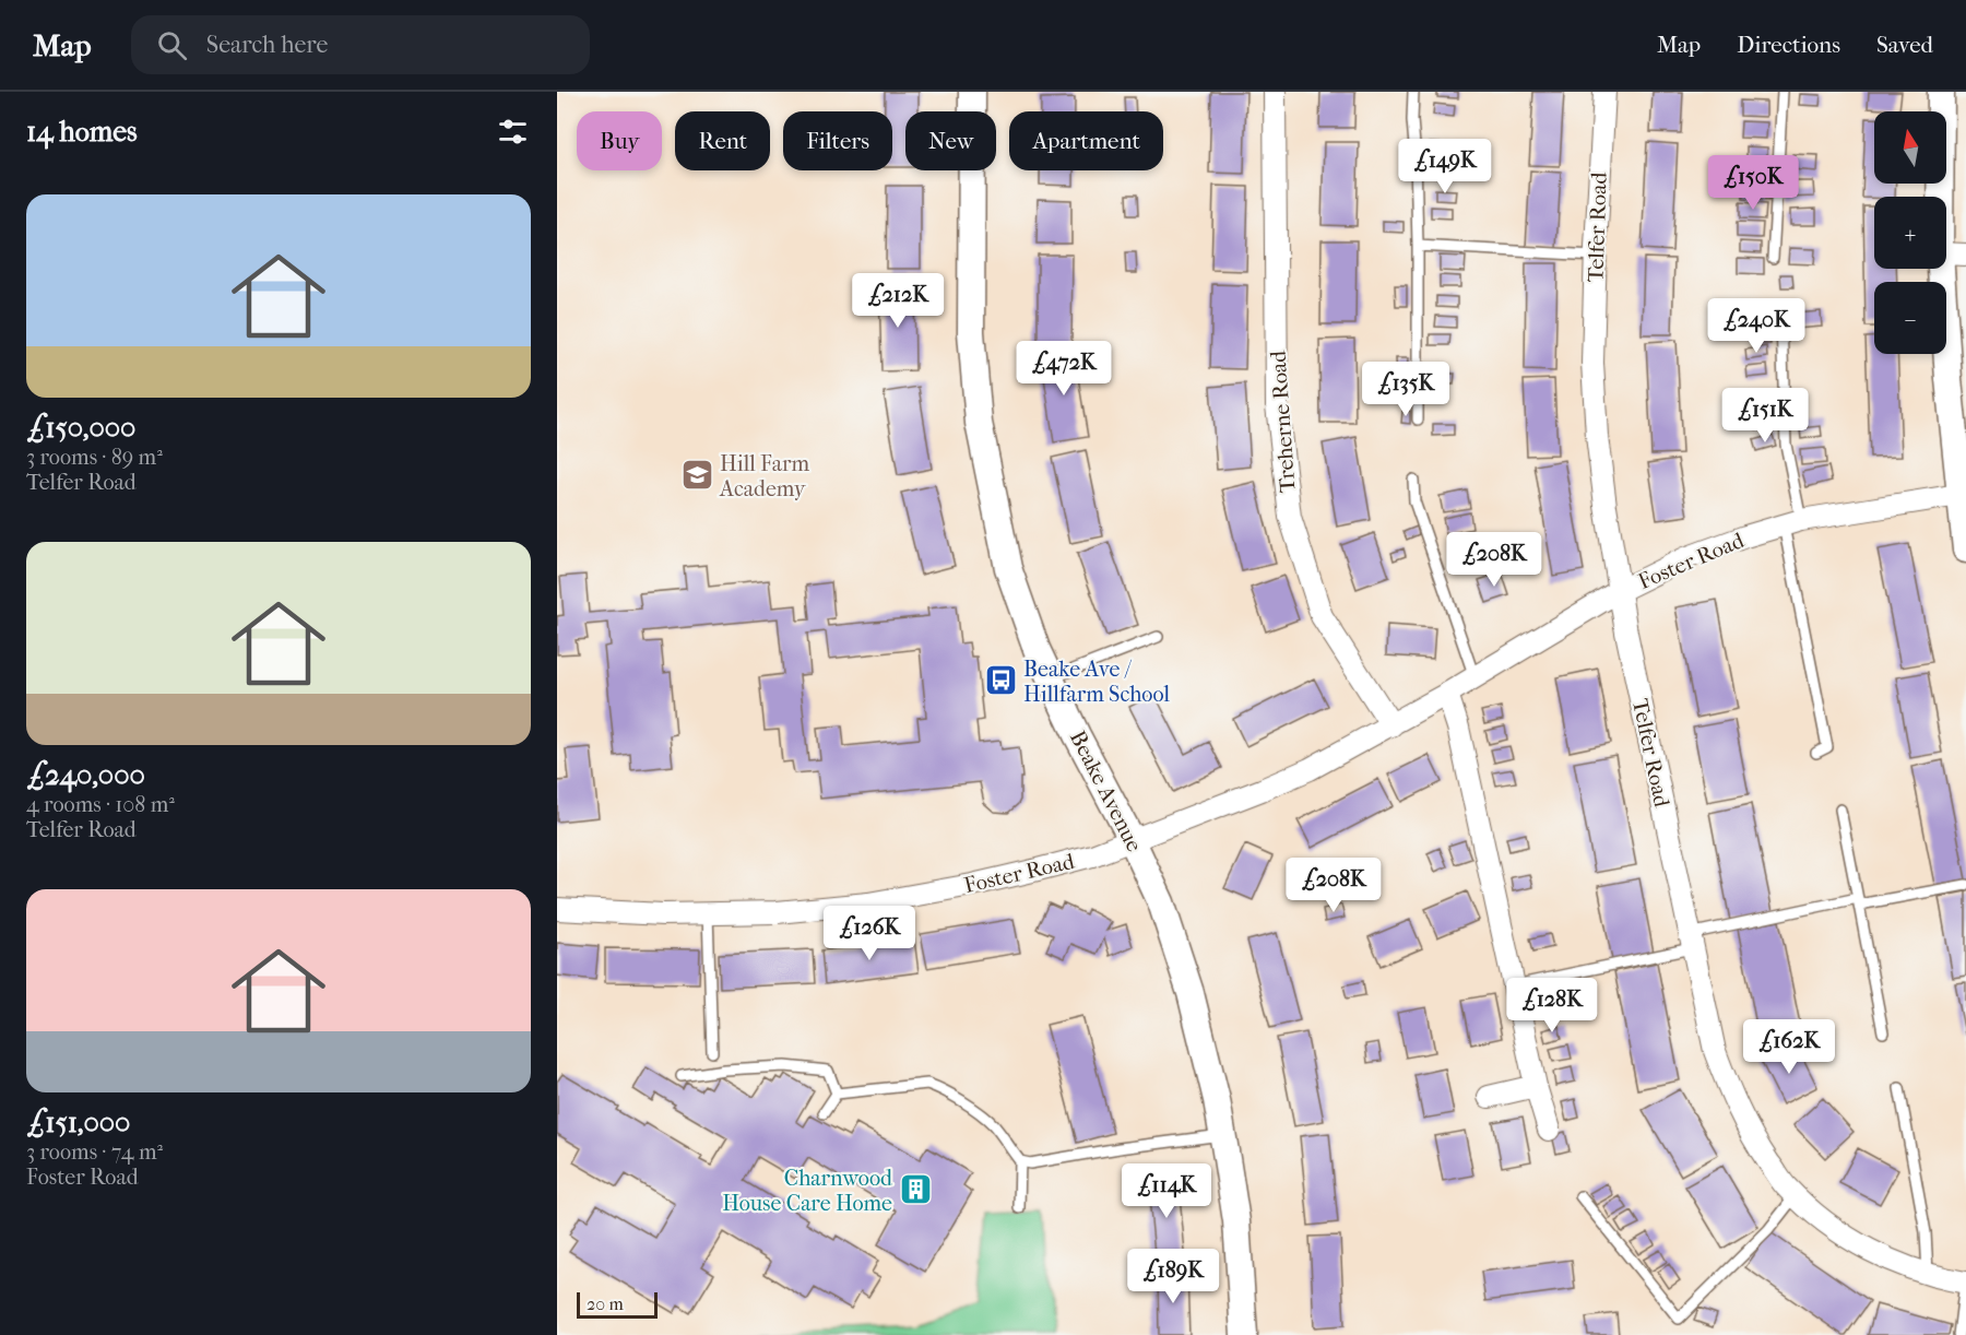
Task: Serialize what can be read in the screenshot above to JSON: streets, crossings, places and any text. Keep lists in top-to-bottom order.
{
  "streets": {
    "street": [
      "Telfer Road",
      "Treherne Road",
      "Foster Road",
      "Beake Avenue"
    ]
  },
  "crossings": [
    ["Telfer Road", "Foster Road"],
    ["Treherne Road", "Foster Road"],
    ["Foster Road", "Beake Avenue"]
  ],
  "places": {
    "school or university": ["Hill Farm Academy"],
    "bus stop": ["Beake Ave / Hillfarm School"],
    "building": ["Charnwood House Care Home"]
  },
  "scale_bar": "20 m",
  "north": "top",
  "page": {
    "header": "Map",
    "search": "Search here",
    "nav": ["Map", "Directions", "Saved"],
    "heading": "14 homes",
    "map_buttons": ["+", "−"],
    "chip": [
      "Buy",
      "Rent",
      "Filters",
      "New",
      "Apartment"
    ],
    "price": [
      "£149K",
      "£150K",
      "£212K",
      "£240K",
      "£472K",
      "£135K",
      "£151K",
      "£208K",
      "£208K",
      "£126K",
      "£128K",
      "£162K",
      "£114K",
      "£189K"
    ],
    "list": [
      {
        "name": "£150,000",
        "note": "3 rooms · 89 m² · Telfer Road"
      },
      {
        "name": "£240,000",
        "note": "4 rooms · 108 m² · Telfer Road"
      },
      {
        "name": "£151,000",
        "note": "3 rooms · 74 m² · Foster Road"
      }
    ],
    "scale": "20 m"
  }
}
